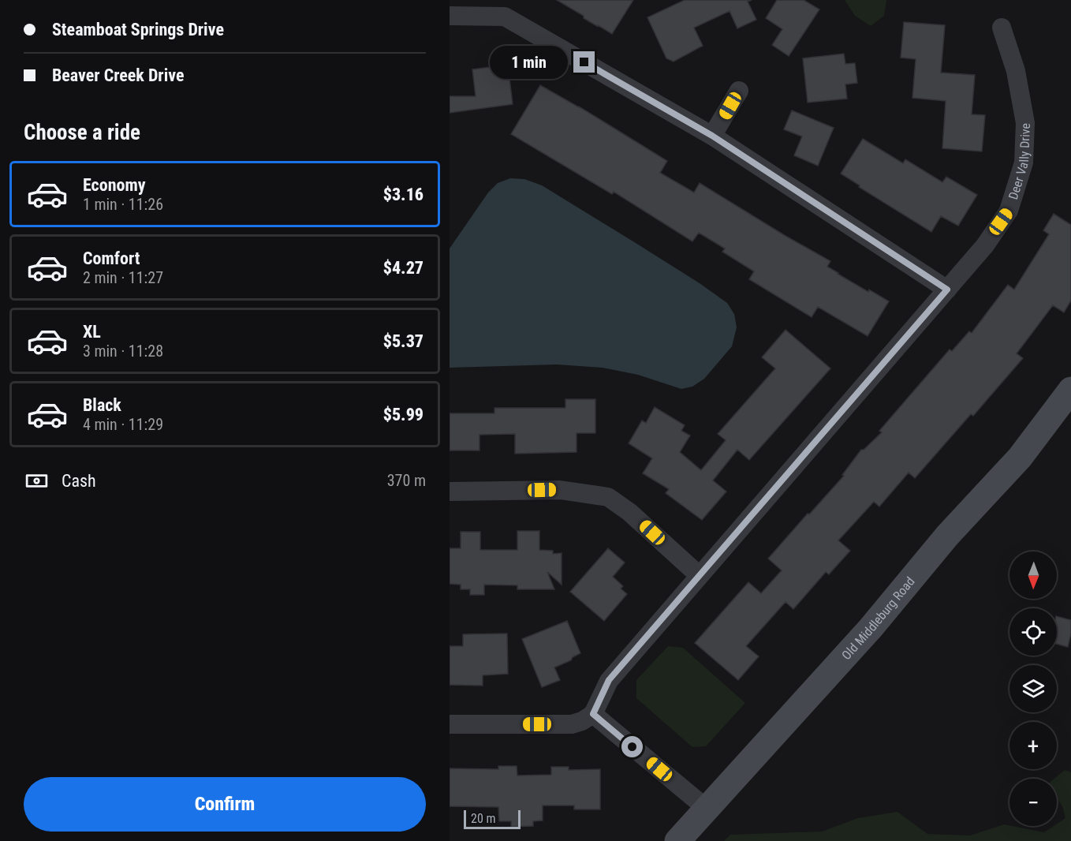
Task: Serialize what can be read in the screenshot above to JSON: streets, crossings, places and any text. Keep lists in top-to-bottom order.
{
  "streets": {
    "main road": ["Old Middleburg Road"],
    "street": ["Deer Vally Drive"]
  },
  "scale_bar": "20 m",
  "north": "bottom",
  "page": {
    "banner": ["Steamboat Springs Drive", "Beaver Creek Drive"],
    "bubble": "1 min",
    "heading": "Choose a ride",
    "list": [
      {
        "name": "Economy",
        "note": "1 min · 11:26",
        "value": "$3.16"
      },
      {
        "name": "Comfort",
        "note": "2 min · 11:27",
        "value": "$4.27"
      },
      {
        "name": "XL",
        "note": "3 min · 11:28",
        "value": "$5.37"
      },
      {
        "name": "Black",
        "note": "4 min · 11:29",
        "value": "$5.99"
      }
    ],
    "pay": ["Cash", "370 m"],
    "map_buttons": ["+", "−"],
    "buttons": "Confirm",
    "scale": "20 m"
  }
}
